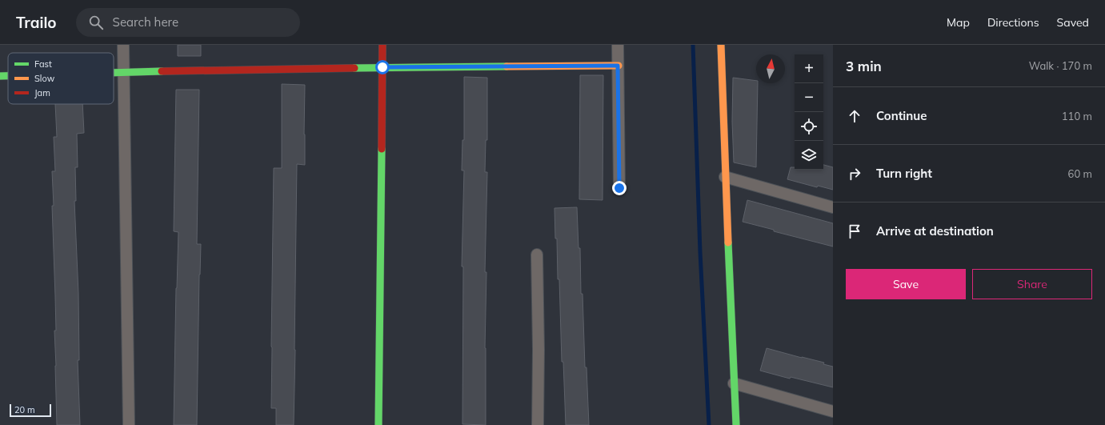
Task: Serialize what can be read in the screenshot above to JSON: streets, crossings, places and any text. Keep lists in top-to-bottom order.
{
  "legend": ["Fast", "Slow", "Jam"],
  "scale_bar": "20 m",
  "north": "top",
  "page": {
    "header": "Trailo",
    "search": "Search here",
    "nav": ["Map", "Directions", "Saved"],
    "heading": ["3 min", "Walk · 170 m"],
    "map_buttons": ["+", "−"],
    "list": [
      ["Continue", "110 m"],
      ["Turn right", "60 m"],
      "Arrive at destination"
    ],
    "buttons": ["Save", "Share"],
    "scale": "20 m"
  }
}
